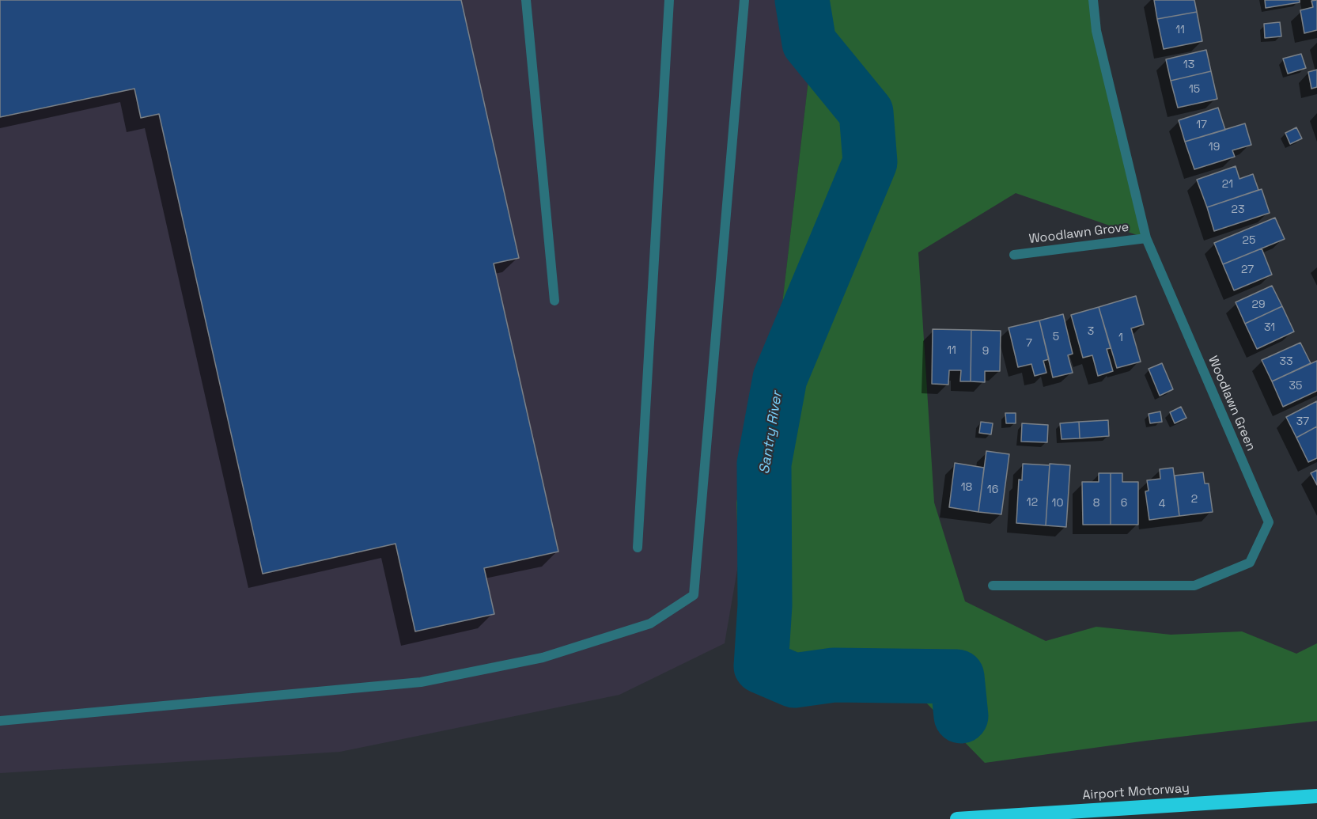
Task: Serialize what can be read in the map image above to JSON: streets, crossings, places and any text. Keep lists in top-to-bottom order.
{
  "streets": {
    "highway": ["Airport Motorway"],
    "street": ["Woodlawn Grove", "Woodlawn Green"]
  },
  "crossings": [
    ["Woodlawn Grove", "Woodlawn Green"]
  ],
  "water": ["Santry River"],
  "house_numbers": [
    "11",
    "13",
    "15",
    "17",
    "19",
    "21",
    "23",
    "25",
    "27",
    "29",
    "31",
    "3",
    "5",
    "1",
    "7",
    "11",
    "9",
    "33",
    "35",
    "37",
    "18",
    "16",
    "2",
    "12",
    "10",
    "8",
    "6",
    "4"
  ]
}
